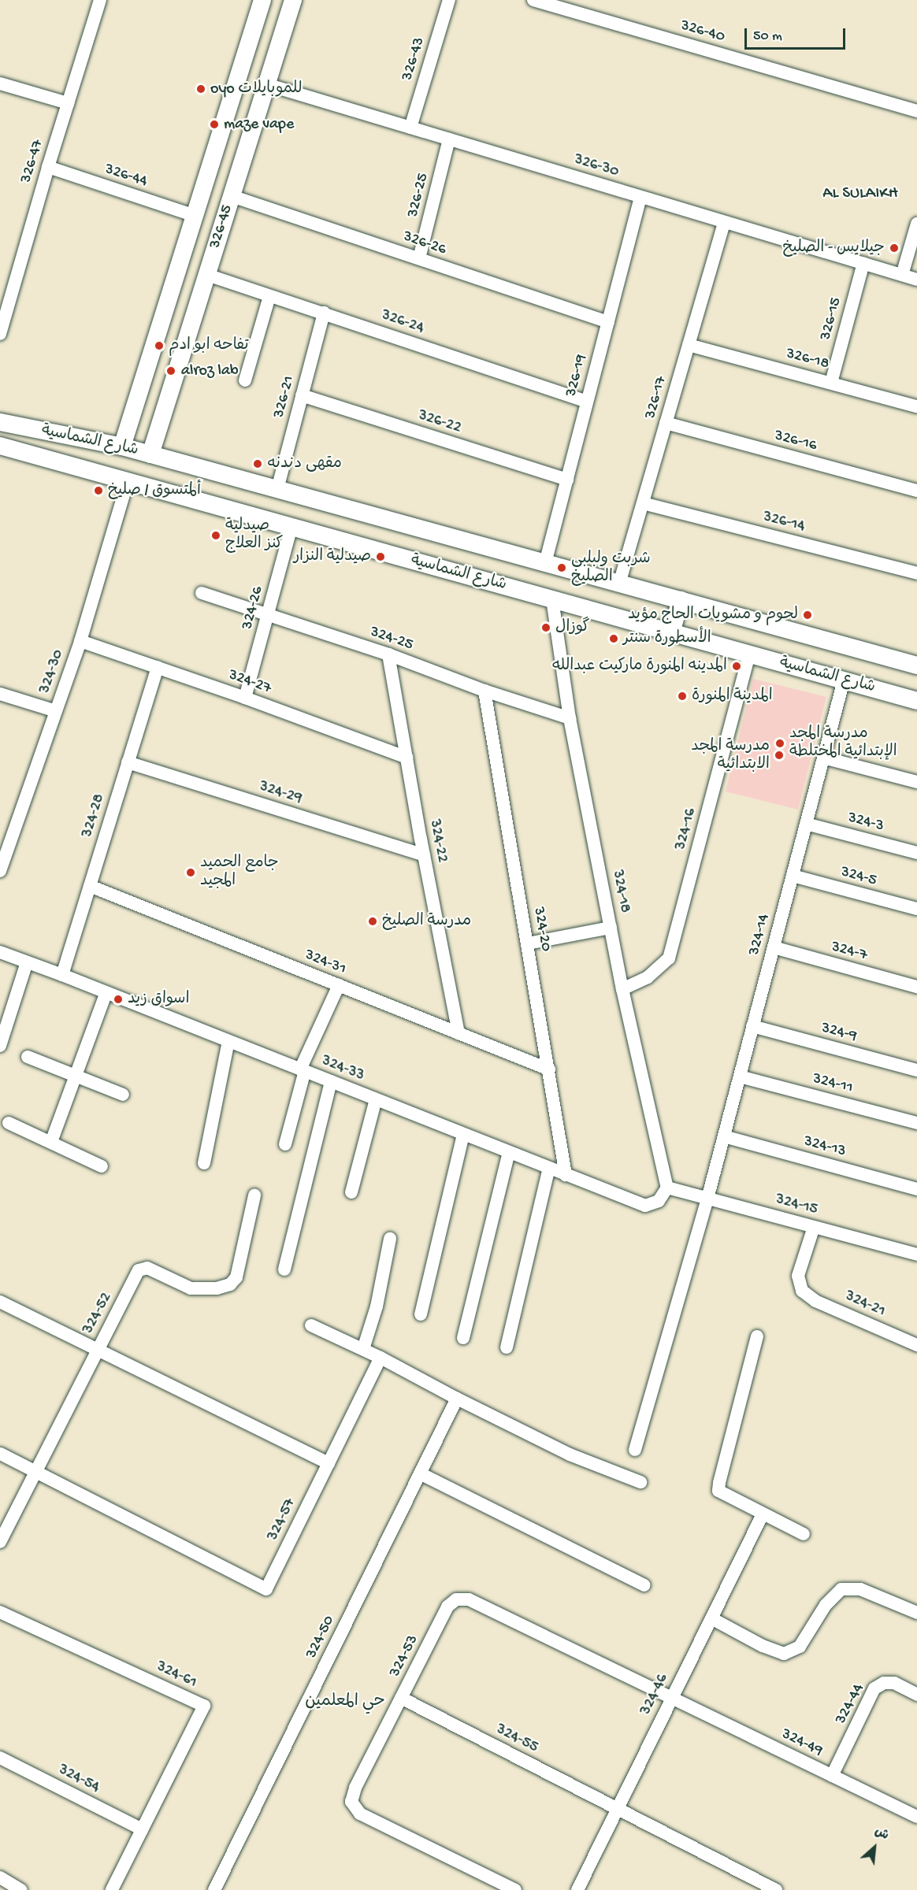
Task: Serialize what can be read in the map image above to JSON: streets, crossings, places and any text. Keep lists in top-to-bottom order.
{
  "streets": {
    "street": [
      "326-40",
      "326-43",
      "326-47",
      "326-30",
      "326-44",
      "326-25",
      "326-45",
      "326-26",
      "326-15",
      "326-24",
      "326-18",
      "326-19",
      "326-21",
      "326-17",
      "326-22",
      "شارع الشماسية",
      "326-16",
      "326-14",
      "324-26",
      "324-25",
      "324-30",
      "324-27",
      "324-29",
      "324-28",
      "324-3",
      "324-16",
      "324-22",
      "324-5",
      "324-18",
      "324-20",
      "324-14",
      "324-7",
      "324-31",
      "324-9",
      "324-33",
      "324-11",
      "324-13",
      "324-15",
      "324-21",
      "324-52",
      "324-57",
      "324-50",
      "324-53",
      "324-61",
      "324-46",
      "324-44",
      "324-55",
      "324-49",
      "324-54"
    ]
  },
  "crossings": [
    ["326-43", "326-30"],
    ["326-47", "326-44"],
    ["326-30", "326-25"],
    ["326-30", "326-45"],
    ["326-30", "326-15"],
    ["326-30", "326-19"],
    ["326-30", "326-17"],
    ["326-44", "326-45"],
    ["326-25", "326-26"],
    ["326-45", "326-26"],
    ["326-45", "326-24"],
    ["326-45", "شارع الشماسية"],
    ["326-26", "326-19"],
    ["326-15", "326-18"],
    ["326-24", "326-19"],
    ["326-24", "326-21"],
    ["326-18", "326-17"],
    ["326-19", "326-22"],
    ["326-19", "شارع الشماسية"],
    ["326-21", "326-22"],
    ["326-21", "شارع الشماسية"],
    ["326-17", "شارع الشماسية"],
    ["326-17", "326-16"],
    ["326-17", "326-14"],
    ["شارع الشماسية", "324-26"],
    ["شارع الشماسية", "324-30"],
    ["شارع الشماسية", "324-16"],
    ["شارع الشماسية", "324-18"],
    ["شارع الشماسية", "324-14"],
    ["324-26", "324-25"],
    ["324-26", "324-27"],
    ["324-25", "324-22"],
    ["324-25", "324-18"],
    ["324-25", "324-20"],
    ["324-30", "324-27"],
    ["324-27", "324-28"],
    ["324-27", "324-22"],
    ["324-29", "324-28"],
    ["324-29", "324-22"],
    ["324-28", "324-31"],
    ["324-28", "324-33"],
    ["324-3", "324-14"],
    ["324-16", "324-18"],
    ["324-22", "324-31"],
    ["324-5", "324-14"],
    ["324-18", "324-33"],
    ["324-18", "324-15"],
    ["324-20", "324-31"],
    ["324-20", "324-33"],
    ["324-14", "324-7"],
    ["324-14", "324-9"],
    ["324-14", "324-11"],
    ["324-14", "324-13"],
    ["324-14", "324-15"],
    ["324-33", "324-15"],
    ["324-15", "324-21"],
    ["324-52", "324-57"],
    ["324-53", "324-46"],
    ["324-53", "324-55"],
    ["324-53", "324-49"],
    ["324-61", "324-54"],
    ["324-46", "324-55"],
    ["324-46", "324-49"],
    ["324-44", "324-49"]
  ],
  "districts": ["AL SULAIKH", "حي المعلمين"],
  "places": [
    "oyo للموبايلات",
    "maze vape",
    "جيلايس - الصليخ",
    "تفاحه ابو ادم",
    "alroz lab",
    "مقهى دندنه",
    "ألمتسوق / صليخ",
    "صيدلية كنز العلاج",
    "صيدلية النزار",
    "شربت ولبلبي الصليخ",
    "لحوم و مشويات الحاج مؤيد",
    "گوزال",
    "الأسطورة سنتر",
    "المدينه المنورة ماركيت عبدالله",
    "المدينة المنورة",
    "مدرسة المجد الإبتدائية المختلطة",
    "مدرسة المجد الابتدائية",
    "جامع الحميد المجيد",
    "مدرسة الصليخ",
    "اسواق زيد"
  ],
  "scale_bar": "50 m",
  "north": "top right"
}
